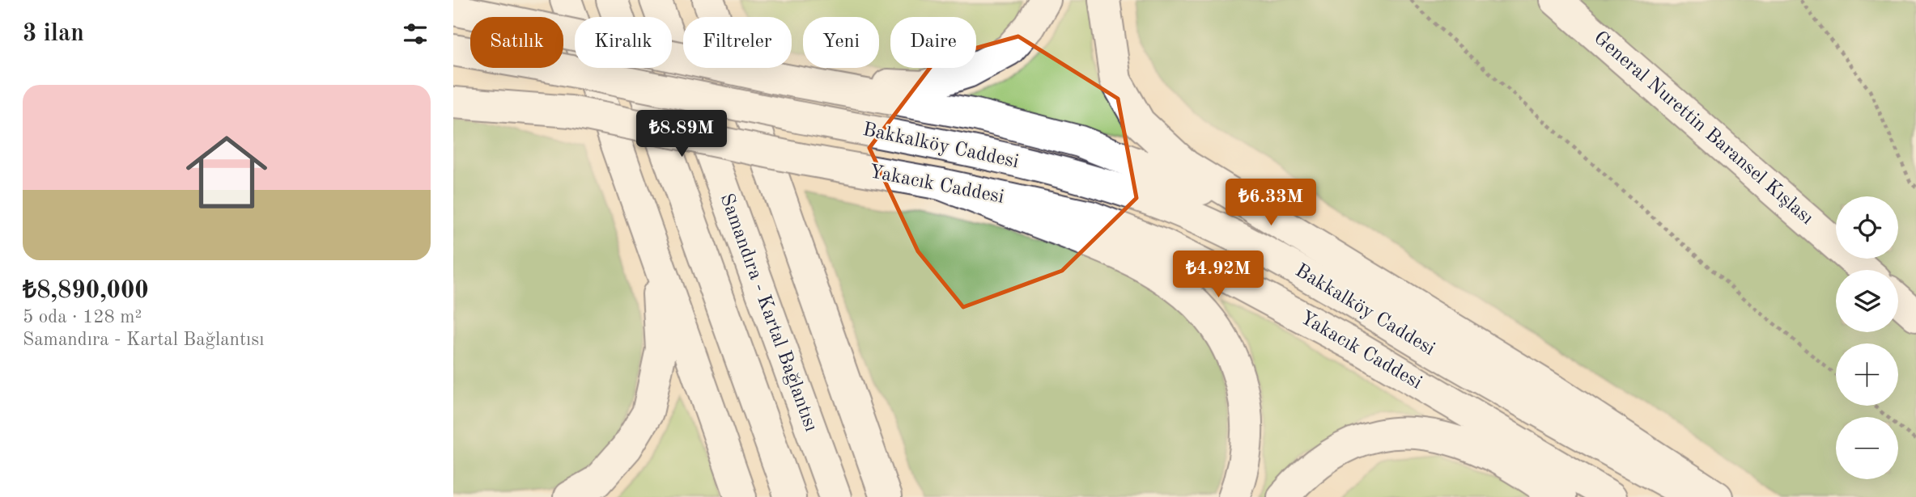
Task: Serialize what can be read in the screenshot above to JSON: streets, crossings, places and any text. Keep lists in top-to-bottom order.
{
  "streets": {
    "main road": [
      "General Nurettin Baransel Kışlası",
      "Bakkalköy Caddesi",
      "Yakacık Caddesi",
      "Samandıra - Kartal Bağlantısı"
    ]
  },
  "page": {
    "heading": "3 ilan",
    "chip": [
      "Satılık",
      "Kiralık",
      "Filtreler",
      "Yeni",
      "Daire"
    ],
    "list": [
      {
        "name": "₺8,890,000",
        "note": "5 oda · 128 m² · Samandıra - Kartal Bağlantısı"
      }
    ],
    "price": ["₺8.89M", "₺6.33M", "₺4.92M"],
    "map_buttons": ["+", "−"]
  }
}
